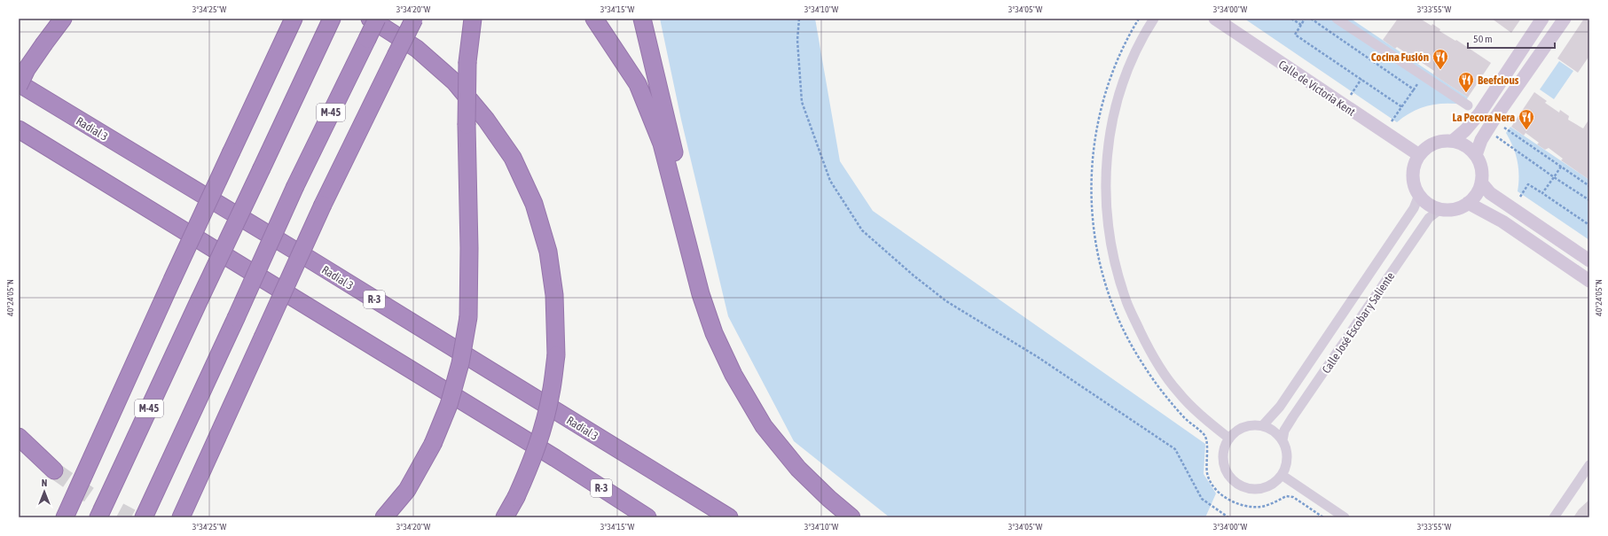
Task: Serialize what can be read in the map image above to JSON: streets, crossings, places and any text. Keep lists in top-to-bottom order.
{
  "streets": {
    "highway": ["M-45", "Radial 3", "R-3"],
    "main road": ["Calle de Victoria Kent"],
    "street": ["Calle José Escobar y Saliente"]
  },
  "crossings": [
    ["Calle de Victoria Kent", "Calle José Escobar y Saliente"]
  ],
  "places": {
    "restaurant": ["Cocina Fusión", "Beefcious", "La Pecora Nera"]
  },
  "scale_bar": "50 m",
  "north": "top",
  "coordinates": [
    "3°34'25\"W",
    "3°34'20\"W",
    "3°34'15\"W",
    "3°34'10\"W",
    "3°34'05\"W",
    "3°34'00\"W",
    "3°33'55\"W",
    "40°24'05\"N"
  ]
}
